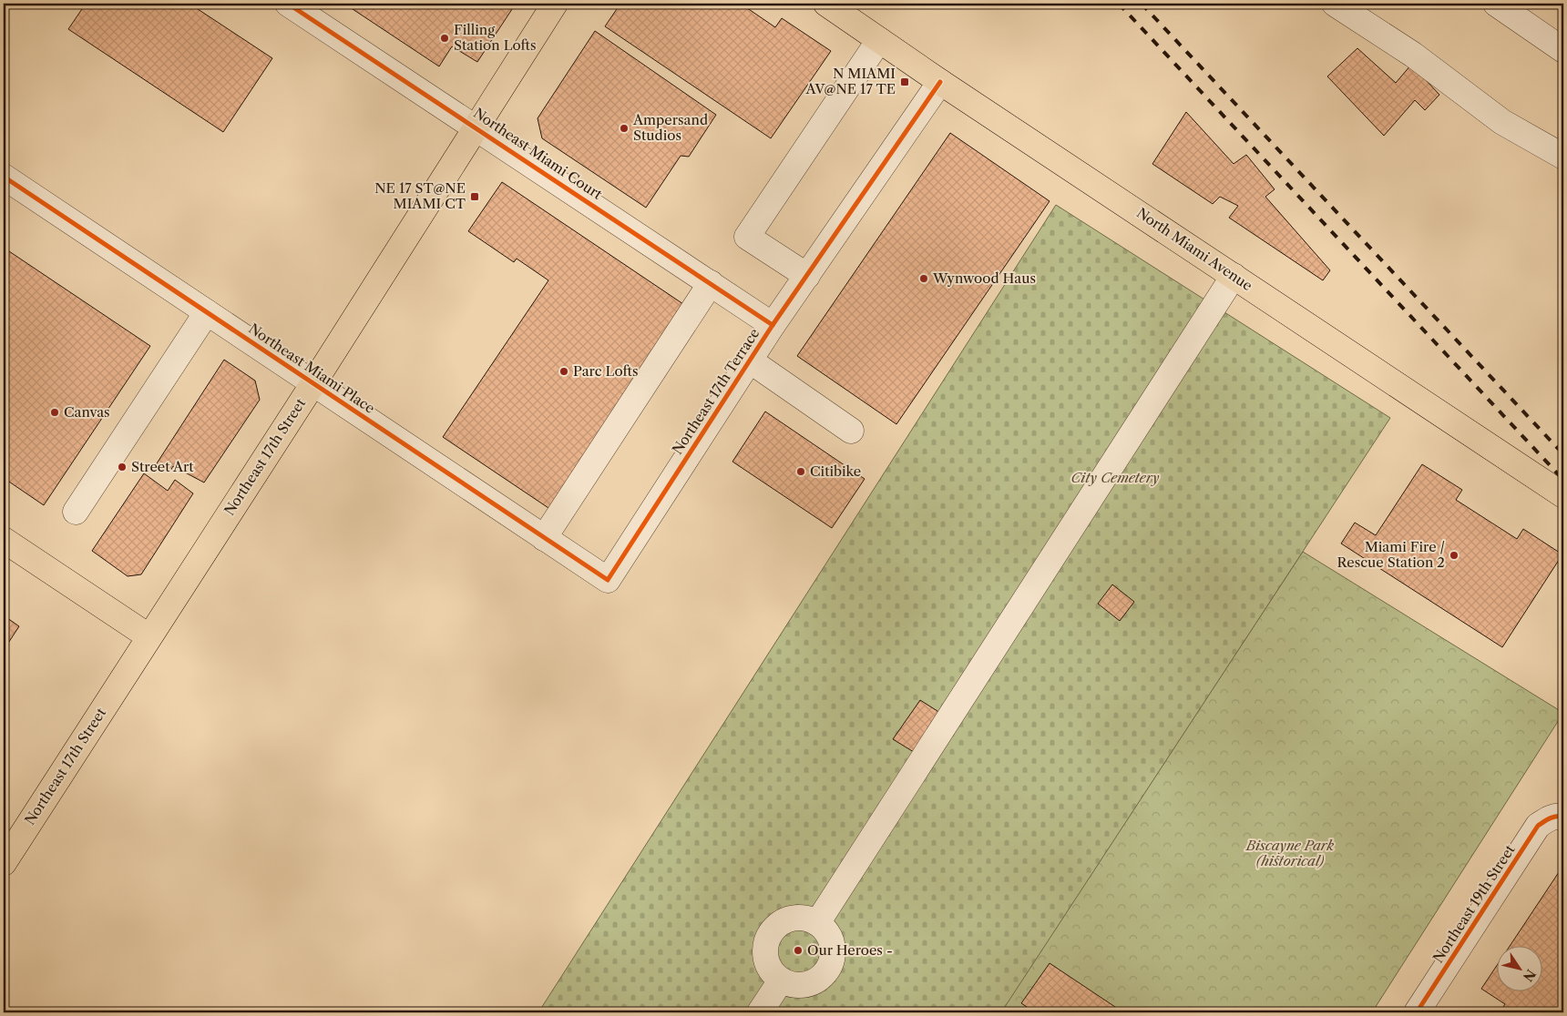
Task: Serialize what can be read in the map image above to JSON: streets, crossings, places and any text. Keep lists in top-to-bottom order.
{
  "streets": {
    "main road": ["North Miami Avenue", "Northeast 17th Street"],
    "street": [
      "Northeast Miami Court",
      "Northeast Miami Place",
      "Northeast 17th Terrace",
      "Northeast 19th Street"
    ]
  },
  "crossings": [
    ["Northeast Miami Court", "Northeast 17th Terrace"],
    ["Northeast Miami Court", "Northeast 17th Street"],
    ["North Miami Avenue", "Northeast 17th Terrace"],
    ["Northeast Miami Place", "Northeast 17th Terrace"],
    ["Northeast Miami Place", "Northeast 17th Street"]
  ],
  "parks": ["City Cemetery", "Biscayne Park (historical)"],
  "places": {
    "other": [
      "Filling Station Lofts",
      "Ampersand Studios",
      "Wynwood Haus",
      "Parc Lofts",
      "Canvas",
      "Street Art",
      "Citibike",
      "Miami Fire / Rescue Station 2",
      "Our Heroes -"
    ],
    "transit": ["N MIAMI AV@NE 17 TE", "NE 17 ST@NE MIAMI CT"]
  },
  "north": "bottom right"
}
